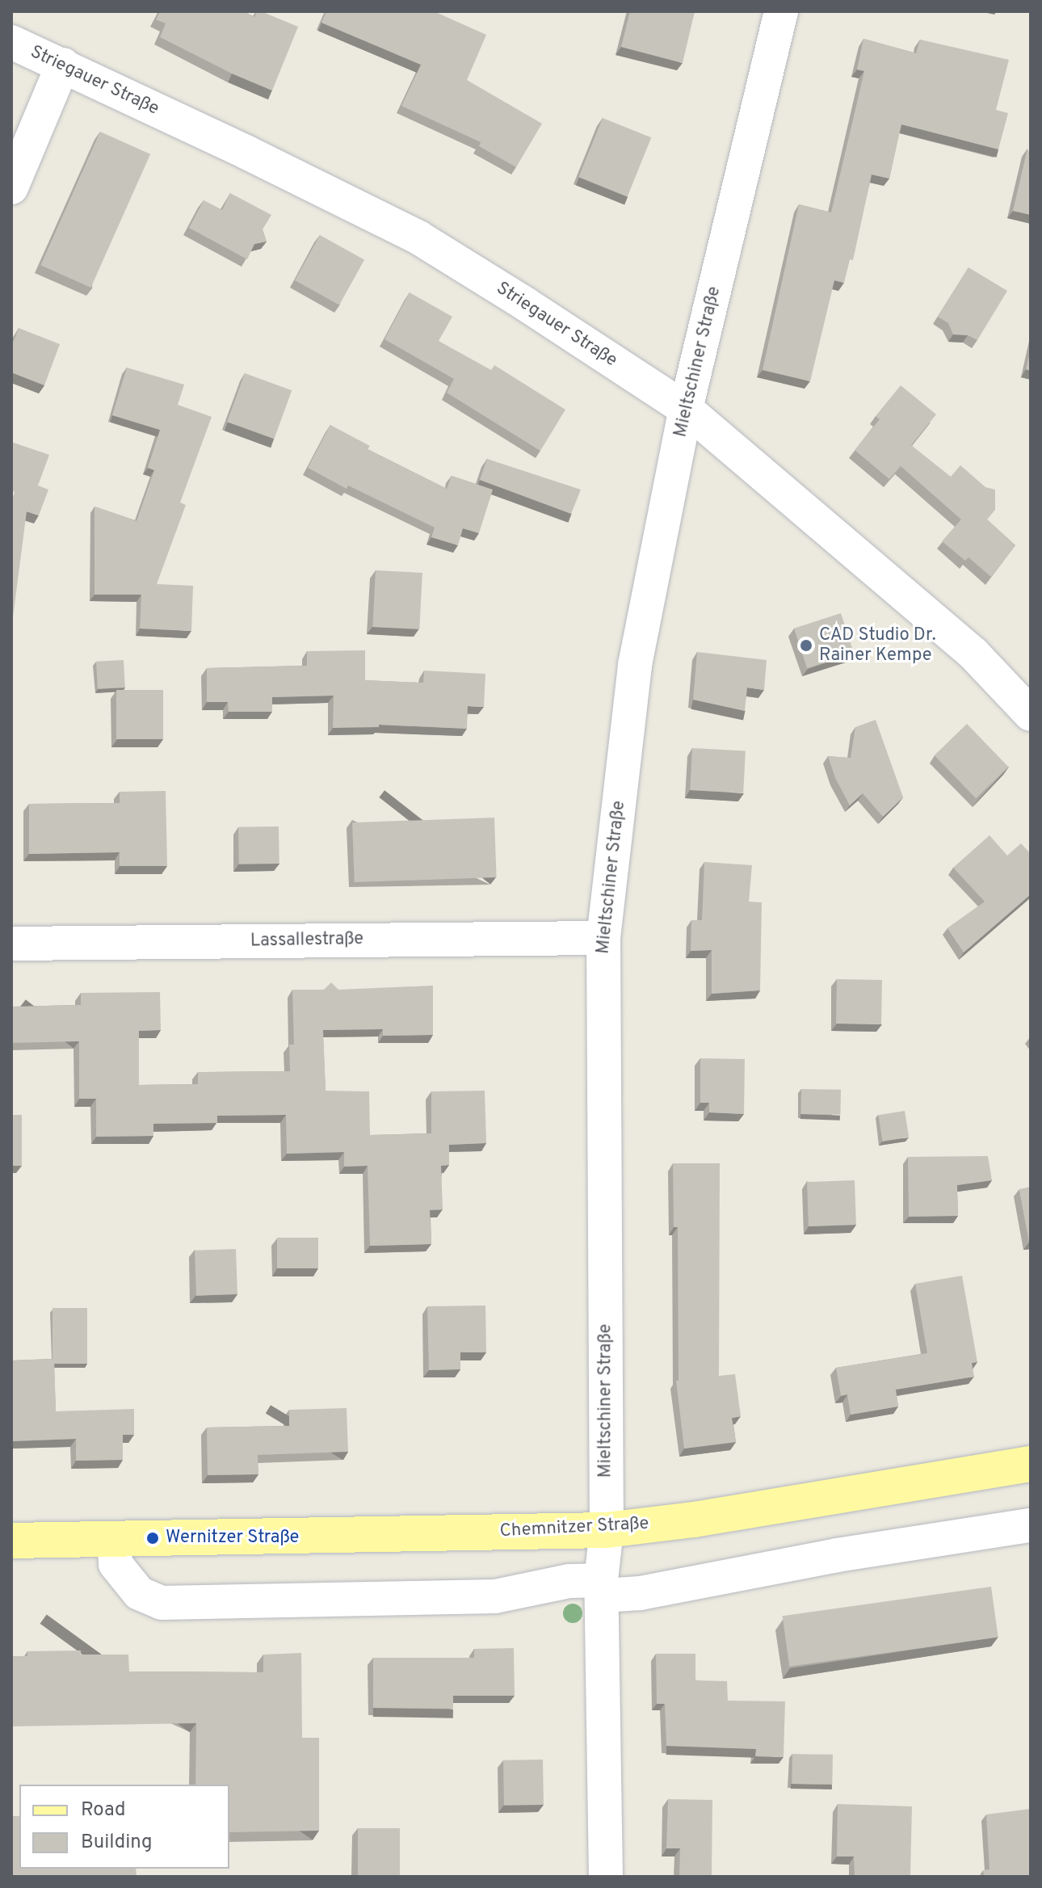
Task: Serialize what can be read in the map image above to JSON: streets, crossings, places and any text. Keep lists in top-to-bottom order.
{
  "streets": {
    "main road": ["Chemnitzer Straße"],
    "street": ["Striegauer Straße", "Mieltschiner Straße", "Lassallestraße"]
  },
  "crossings": [
    ["Striegauer Straße", "Mieltschiner Straße"],
    ["Mieltschiner Straße", "Lassallestraße"],
    ["Mieltschiner Straße", "Chemnitzer Straße"]
  ],
  "places": ["CAD Studio Dr. Rainer Kempe", "Wernitzer Straße"],
  "legend": ["Road", "Building"]
}
